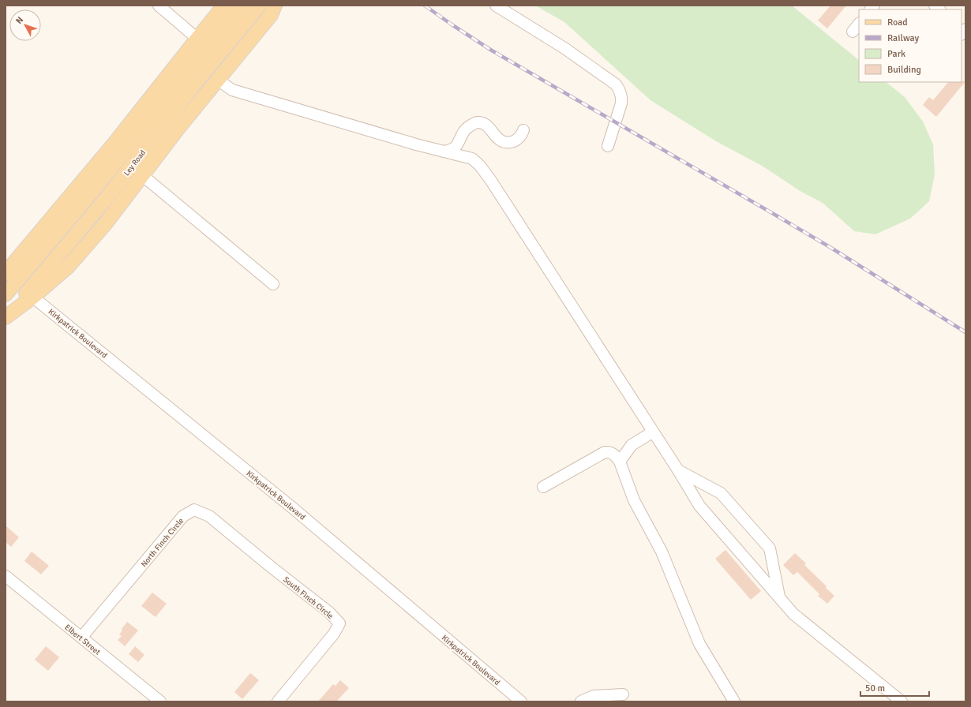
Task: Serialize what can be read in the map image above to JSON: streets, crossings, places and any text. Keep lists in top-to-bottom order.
{
  "streets": {
    "main road": ["Ley Road"],
    "street": [
      "Kirkpatrick Boulevard",
      "North Finch Circle",
      "South Finch Circle",
      "Elbert Street"
    ]
  },
  "crossings": [
    ["Ley Road", "Kirkpatrick Boulevard"],
    ["North Finch Circle", "South Finch Circle"],
    ["North Finch Circle", "Elbert Street"]
  ],
  "legend": [
    "Road",
    "Railway",
    "Park",
    "Building"
  ],
  "scale_bar": "50 m",
  "north": "top left"
}
